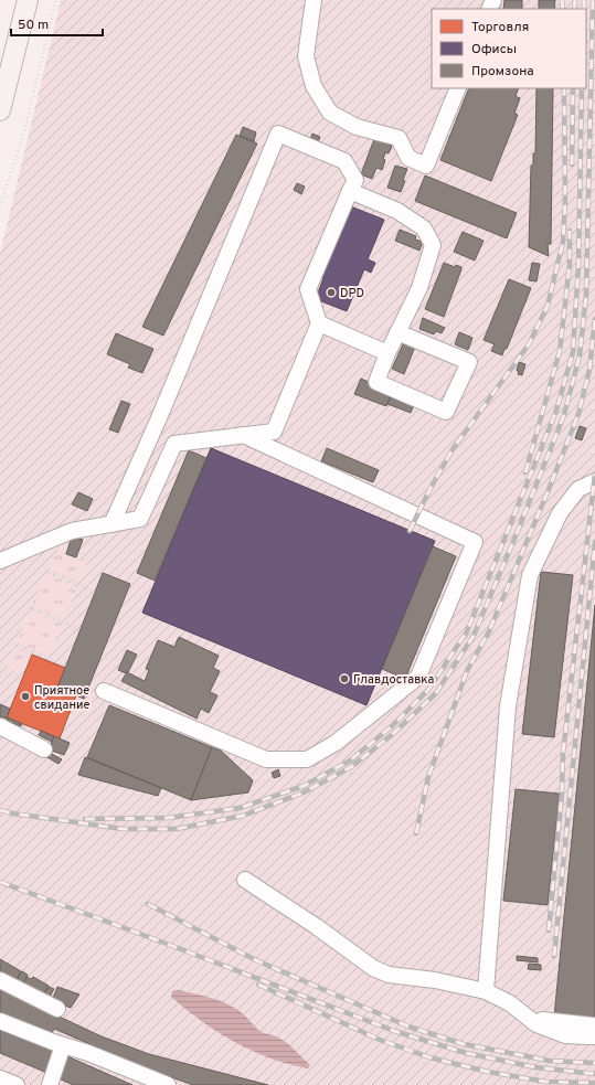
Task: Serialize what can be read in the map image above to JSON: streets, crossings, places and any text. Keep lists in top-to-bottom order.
{
  "places": ["DPD", "Главдоставка", "Приятное свидание"],
  "legend": ["Торговля", "Офисы", "Промзона"],
  "scale_bar": "50 m"
}
